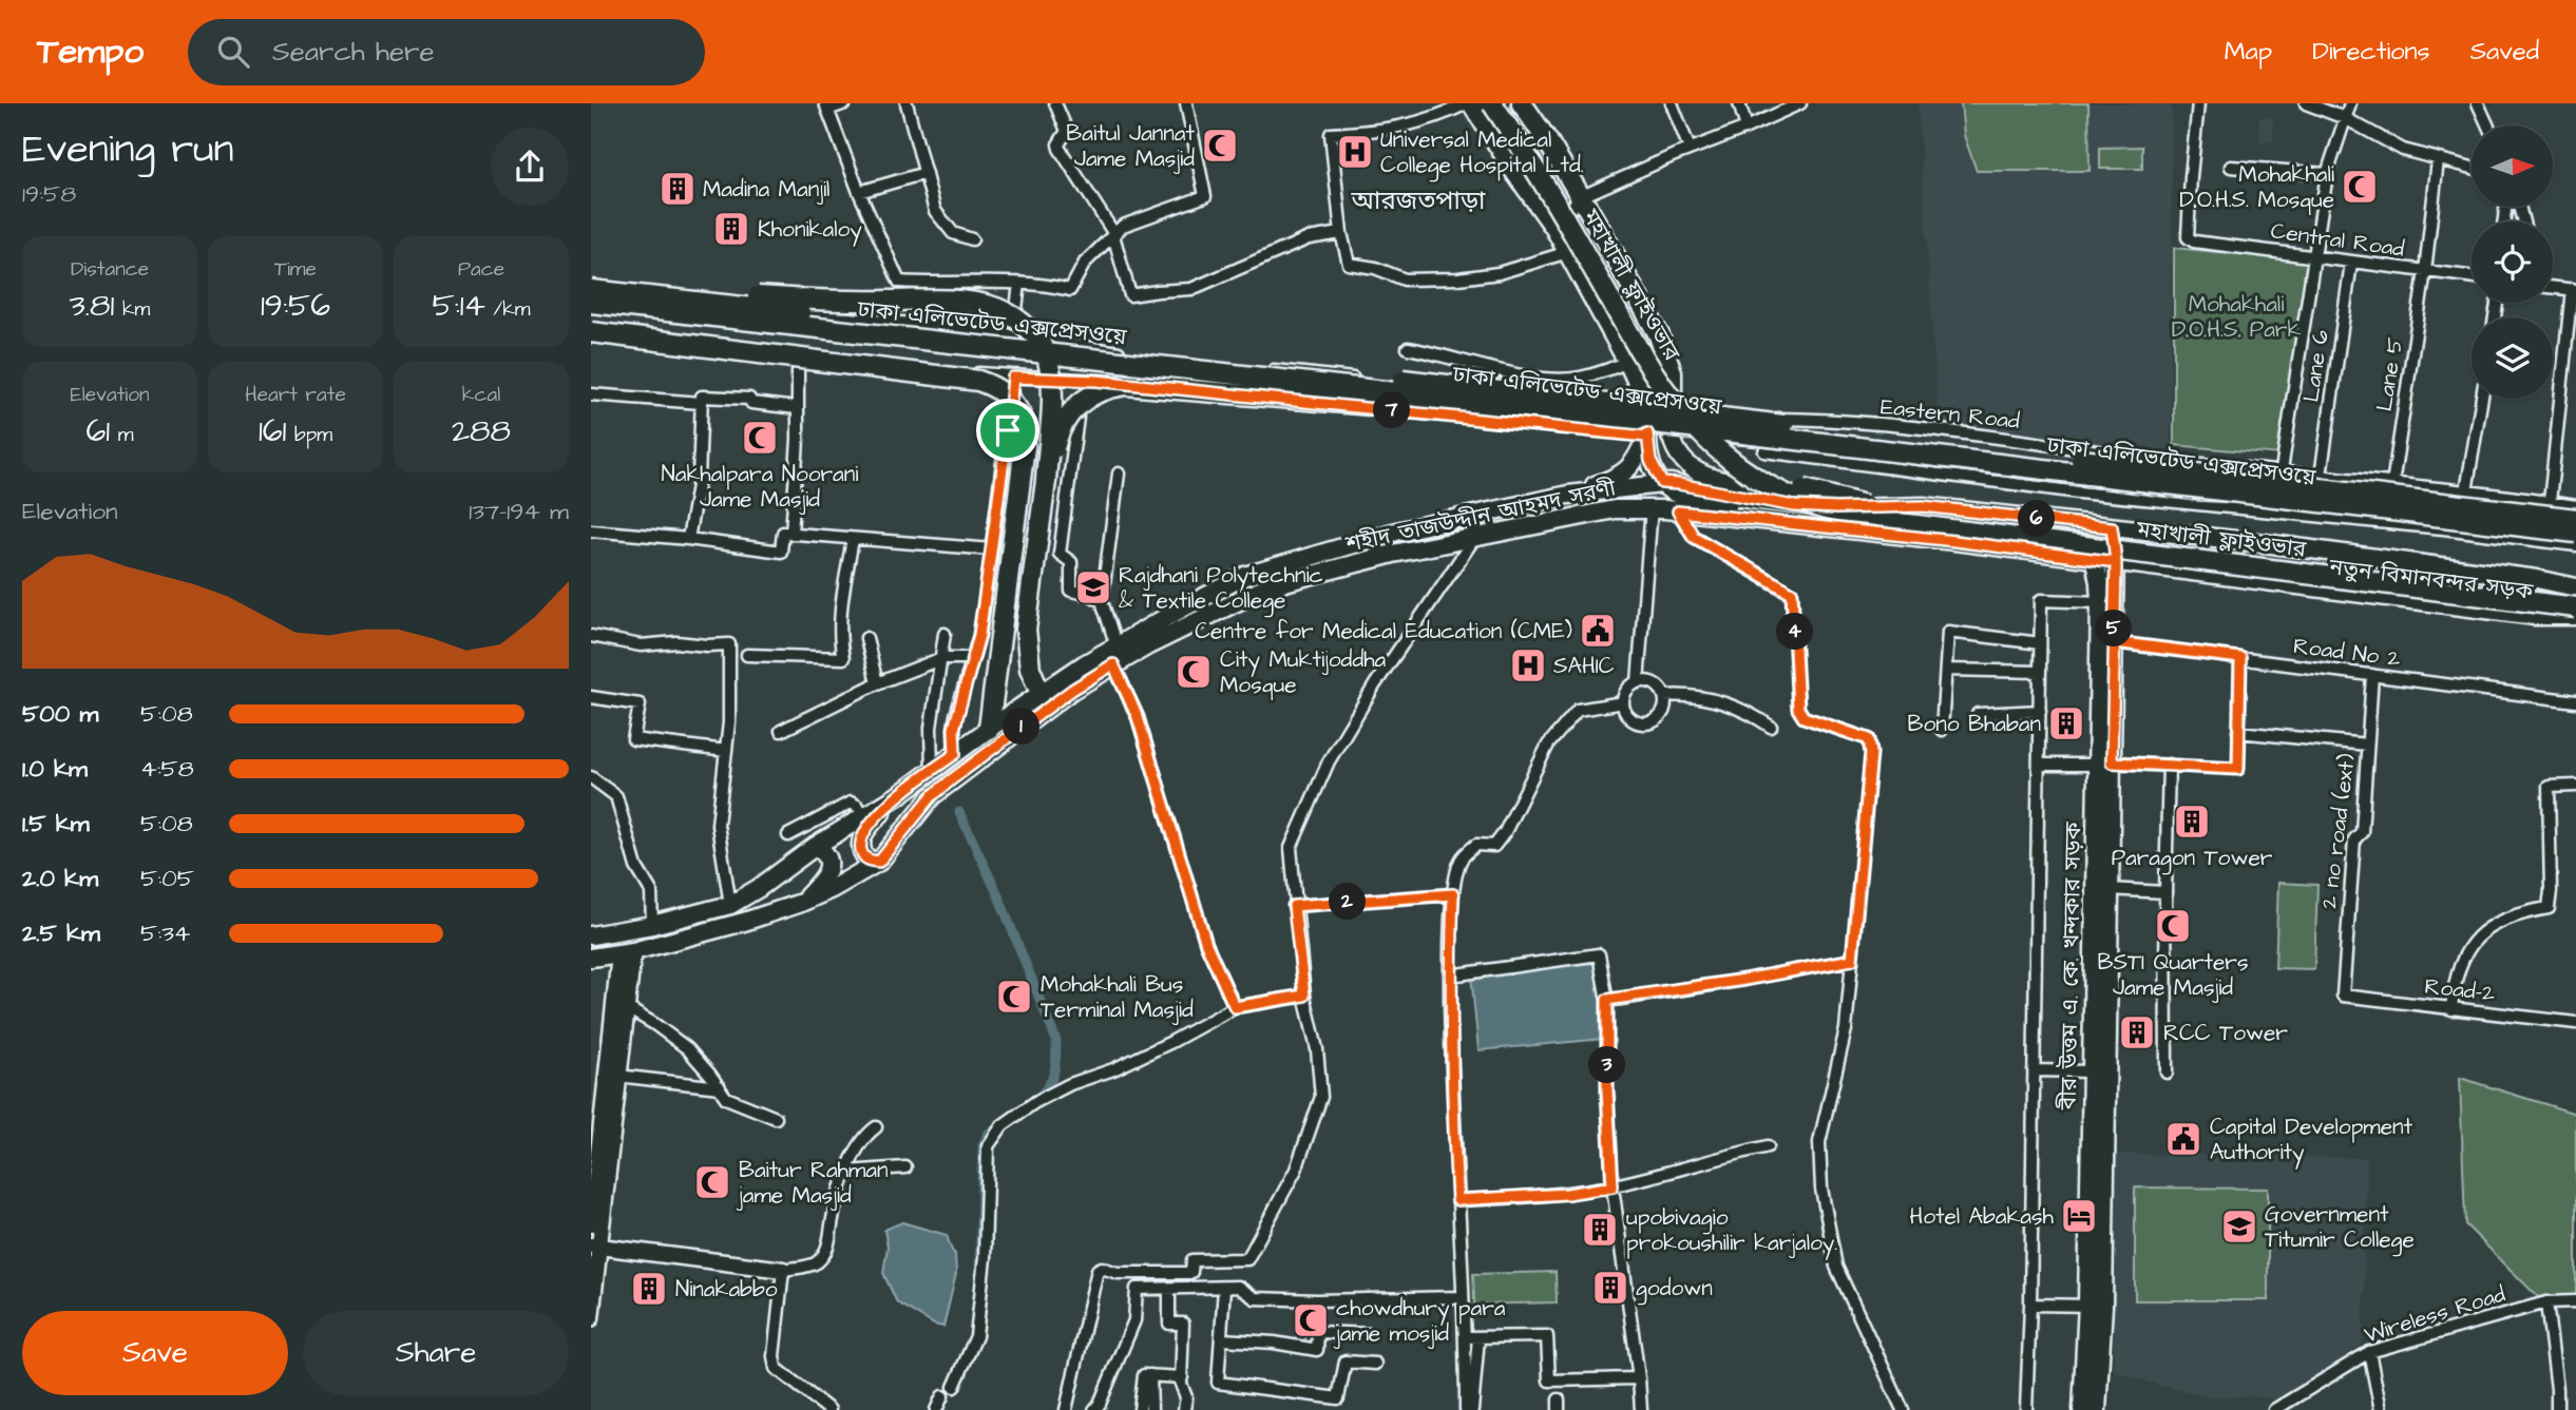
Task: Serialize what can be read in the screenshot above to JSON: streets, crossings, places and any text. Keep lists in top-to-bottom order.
{
  "streets": {
    "highway": ["মহাখালী ফ্লাইওভার", "ঢাকা এলিভেটেড এক্সপ্রেসওয়ে"],
    "main road": ["শহীদ তাজউদ্দীন আহমদ সরণী", "নতুন বিমানবন্দর সড়ক", "বীর উত্তম এ. কে. খন্দকার সড়ক"],
    "street": [
      "Central Road",
      "Lane 6",
      "Lane 5",
      "Eastern Road",
      "Road No 2",
      "2 no road (ext)",
      "Road-2",
      "Wireless Road"
    ]
  },
  "crossings": [
    ["Central Road", "Lane 6"],
    ["Central Road", "Lane 5"],
    ["Lane 6", "Eastern Road"],
    ["Lane 5", "Eastern Road"],
    ["শহীদ তাজউদ্দীন আহমদ সরণী", "নতুন বিমানবন্দর সড়ক"],
    ["নতুন বিমানবন্দর সড়ক", "বীর উত্তম এ. কে. খন্দকার সড়ক"],
    ["Road No 2", "2 no road (ext)"],
    ["Road No 2", "বীর উত্তম এ. কে. খন্দকার সড়ক"],
    ["2 no road (ext)", "Road-2"]
  ],
  "districts": ["আরজতপাড়া"],
  "parks": ["Mohakhali D.O.H.S. Park"],
  "places": {
    "mosque": [
      "Baitul Jannat Jame Masjid",
      "Mohakhali D.O.H.S. Mosque",
      "Nakhalpara Noorani Jame Masjid",
      "City Muktijoddha Mosque",
      "BSTI Quarters Jame Masjid",
      "Mohakhali Bus Terminal Masjid",
      "Baitur Rahman jame Masjid",
      "chowdhury para jame mosjid"
    ],
    "hospital": ["Universal Medical College Hospital Ltd.", "SAHIC"],
    "building": [
      "Madina Manjil",
      "Khonikaloy",
      "Bono Bhaban",
      "Paragon Tower",
      "RCC Tower",
      "upobivagio prokoushilir karjaloy.",
      "godown",
      "Ninakabbo"
    ],
    "school or university": ["Rajdhani Polytechnic & Textile College", "Government Titumir College"],
    "public building": ["Centre for Medical Education (CME)", "Capital Development Authority"],
    "hotel": ["Hotel Abakash"]
  },
  "north": "right",
  "page": {
    "header": "Tempo",
    "search": "Search here",
    "nav": ["Map", "Directions", "Saved"],
    "heading": ["Evening run", "19:58"],
    "stats": [
      ["Distance", "3.81 km"],
      ["Time", "19:56"],
      ["Pace", "5:14 /km"],
      ["Elevation", "61 m"],
      ["Heart rate", "161 bpm"],
      ["kcal", "288"]
    ],
    "pins": [
      "7",
      "6",
      "5",
      "4",
      "1",
      "2",
      "3"
    ],
    "chart": ["Elevation", "137–194 m"],
    "list": [
      {
        "name": "500 m",
        "note": "5:08"
      },
      {
        "name": "1.0 km",
        "note": "4:58"
      },
      {
        "name": "1.5 km",
        "note": "5:08"
      },
      {
        "name": "2.0 km",
        "note": "5:05"
      },
      {
        "name": "2.5 km",
        "note": "5:34"
      }
    ],
    "buttons": ["Save", "Share"]
  }
}
